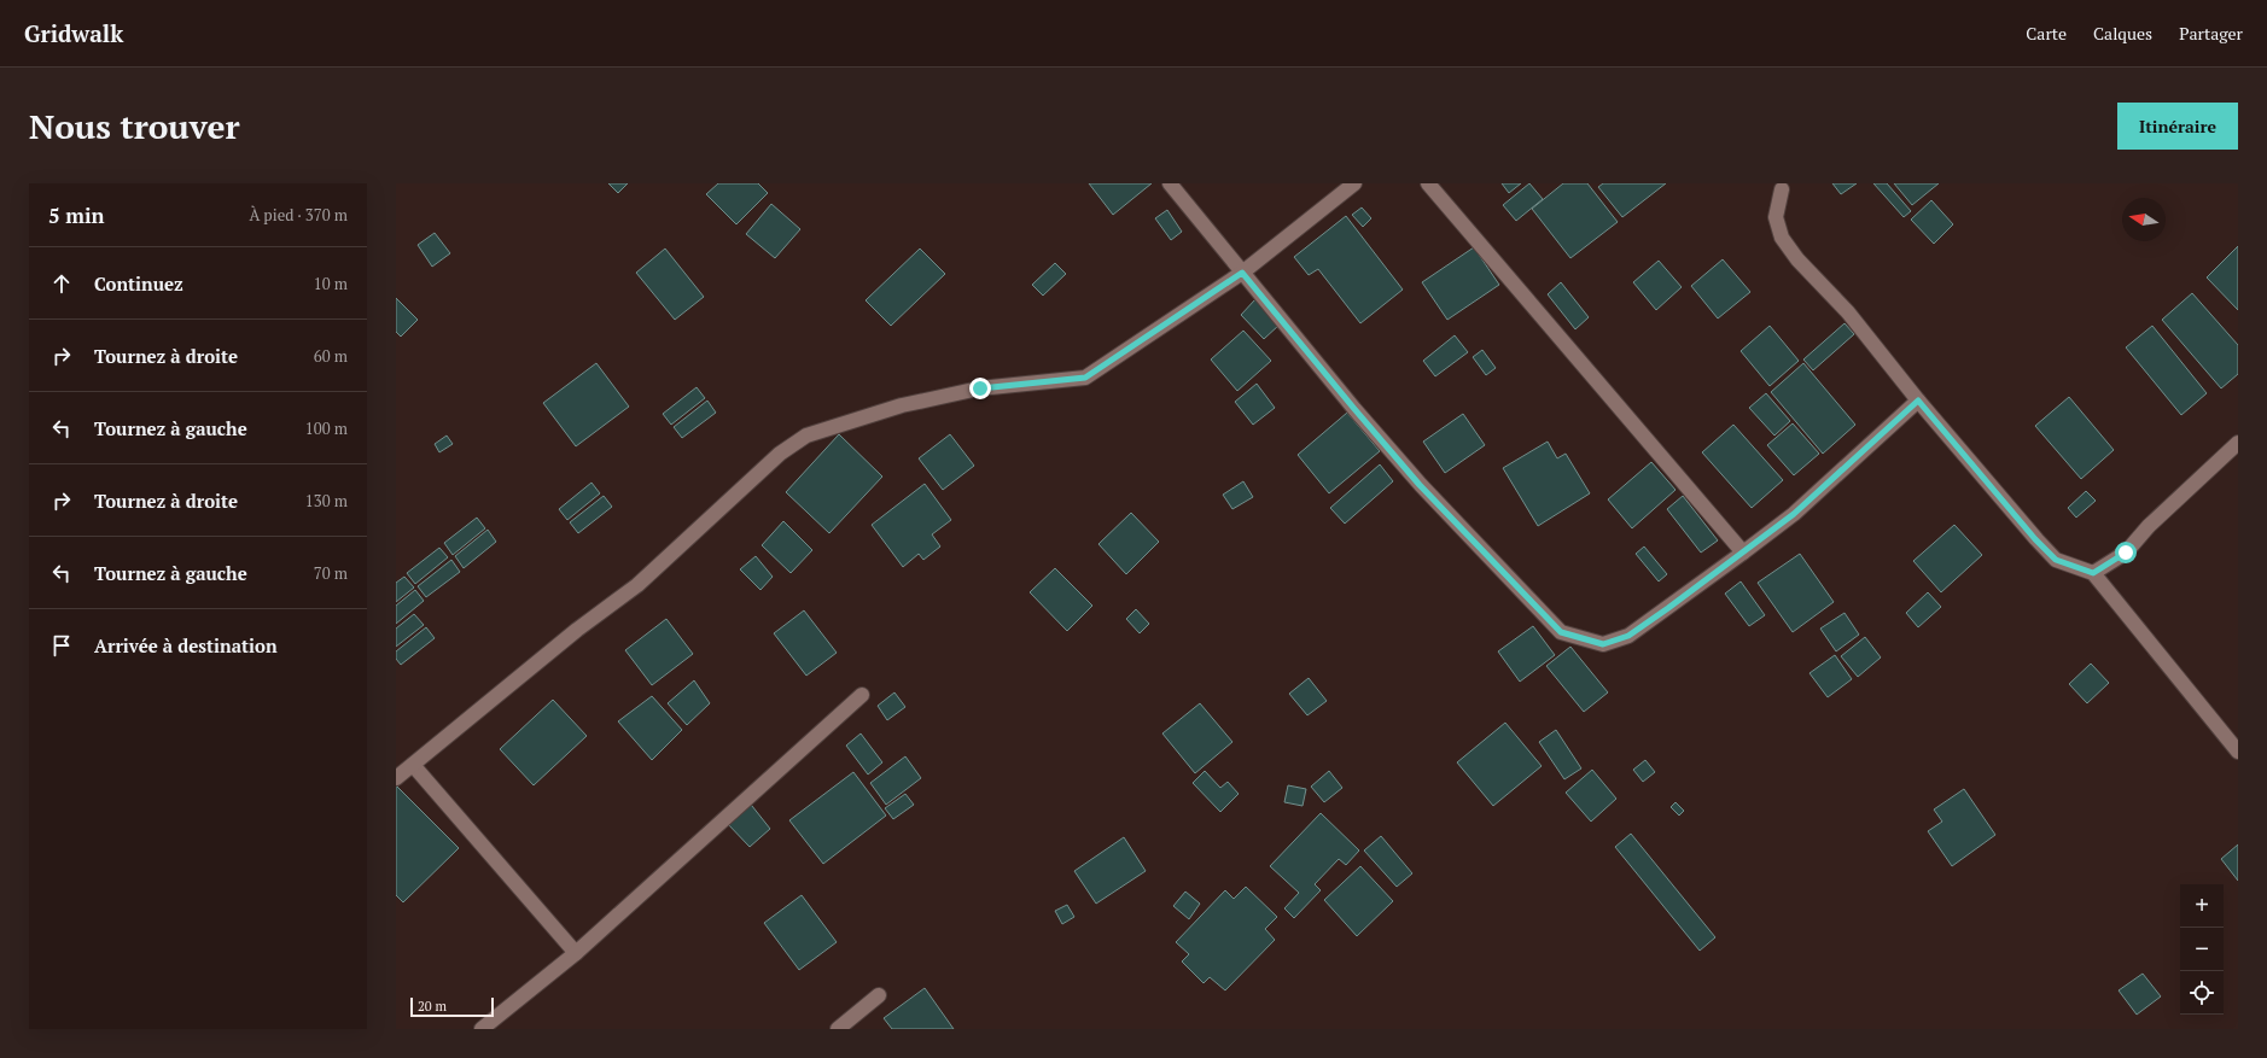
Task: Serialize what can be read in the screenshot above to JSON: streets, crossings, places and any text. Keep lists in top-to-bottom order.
{
  "scale_bar": "20 m",
  "north": "left",
  "page": {
    "header": "Gridwalk",
    "nav": ["Carte", "Calques", "Partager"],
    "buttons": "Itinéraire",
    "title": "Nous trouver",
    "heading": ["5 min", "À pied · 370 m"],
    "list": [
      ["Continuez", "10 m"],
      ["Tournez à droite", "60 m"],
      ["Tournez à gauche", "100 m"],
      ["Tournez à droite", "130 m"],
      ["Tournez à gauche", "70 m"],
      "Arrivée à destination"
    ],
    "map_buttons": ["+", "−"],
    "scale": "20 m"
  }
}
